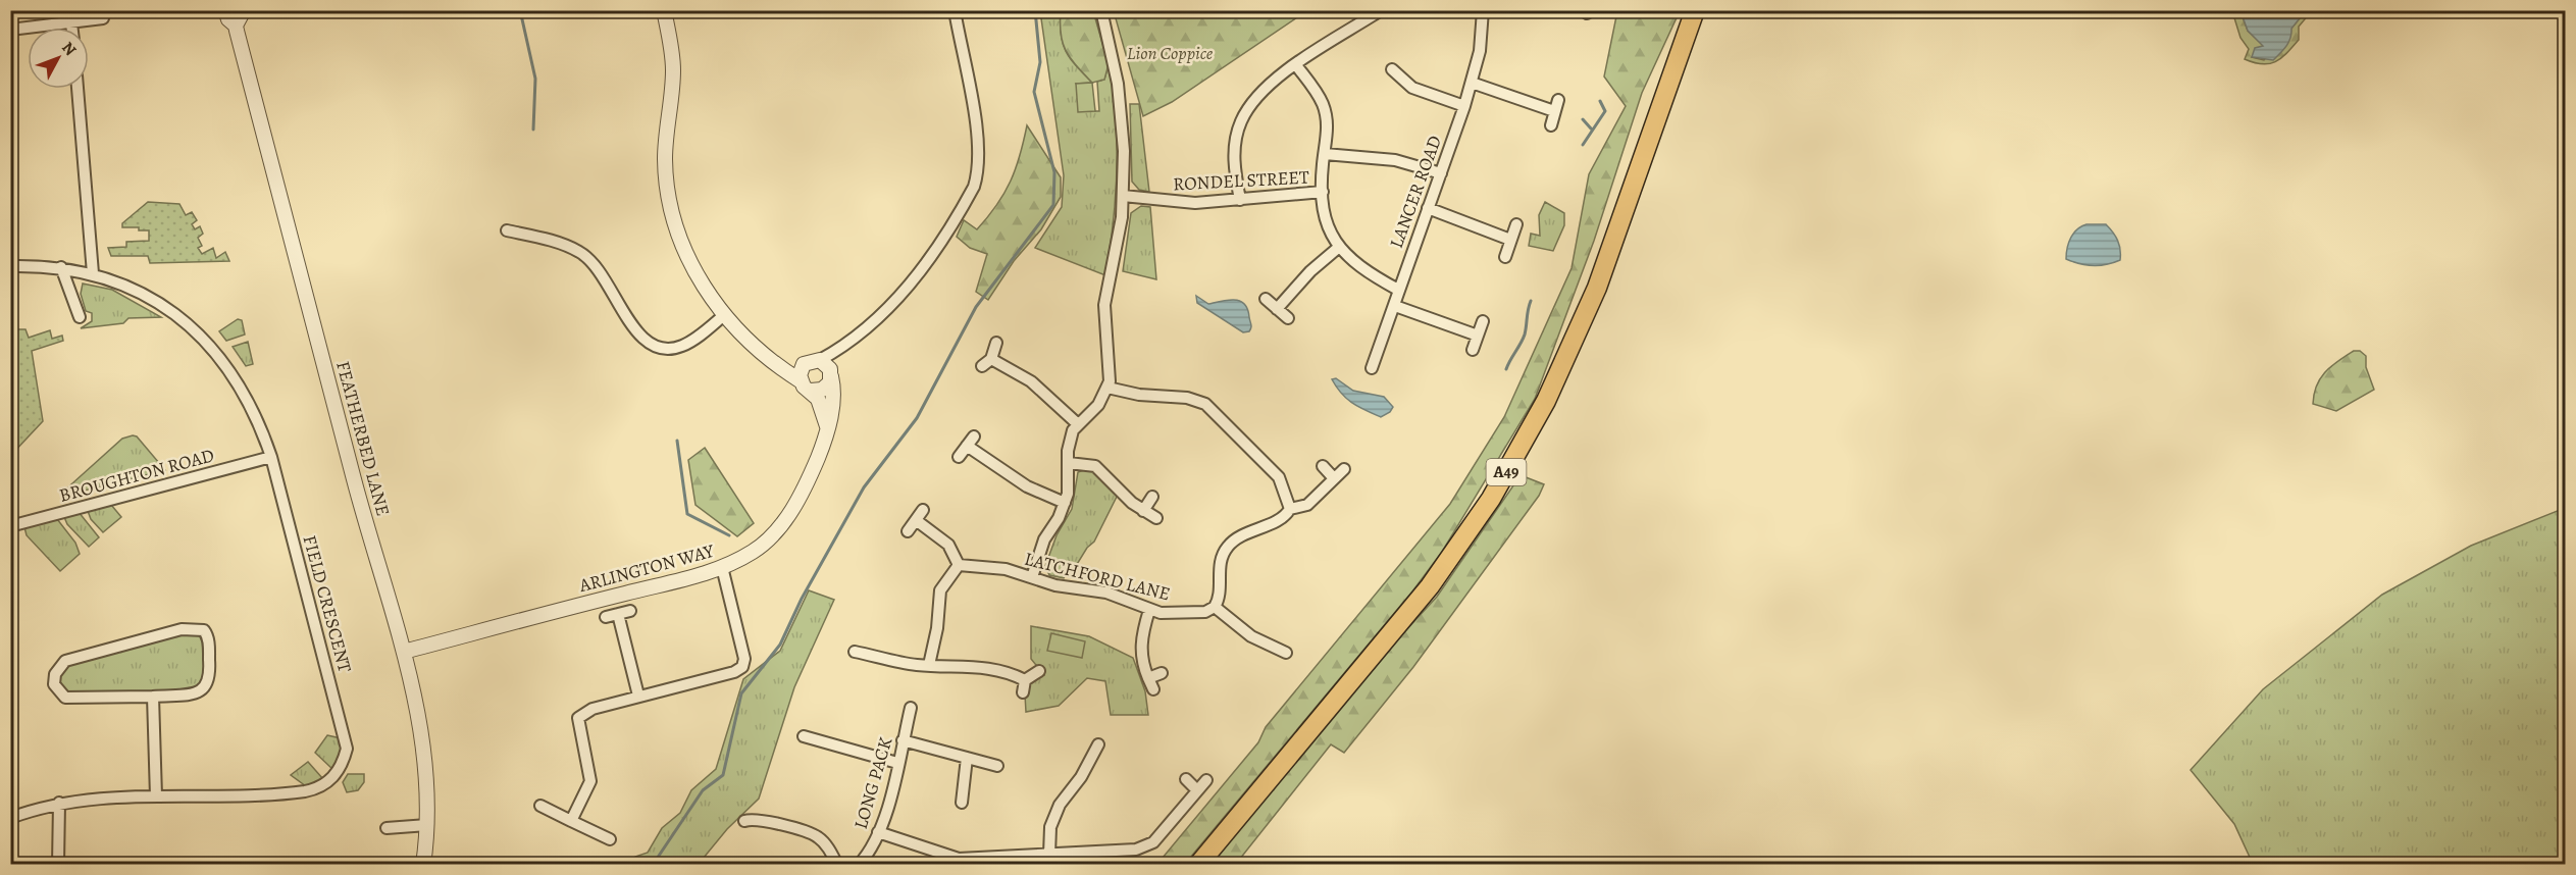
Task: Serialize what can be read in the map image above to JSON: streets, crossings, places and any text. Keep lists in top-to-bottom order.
{
  "streets": {
    "highway": ["A49"],
    "street": [
      "RONDEL STREET",
      "LANCER ROAD",
      "FEATHERBED LANE",
      "BROUGHTON ROAD",
      "ARLINGTON WAY",
      "LATCHFORD LANE",
      "FIELD CRESCENT",
      "LONG PACK"
    ]
  },
  "crossings": [
    ["RONDEL STREET", "LANCER ROAD"],
    ["FEATHERBED LANE", "ARLINGTON WAY"],
    ["BROUGHTON ROAD", "FIELD CRESCENT"]
  ],
  "parks": ["Lion Coppice"],
  "north": "top right"
}
